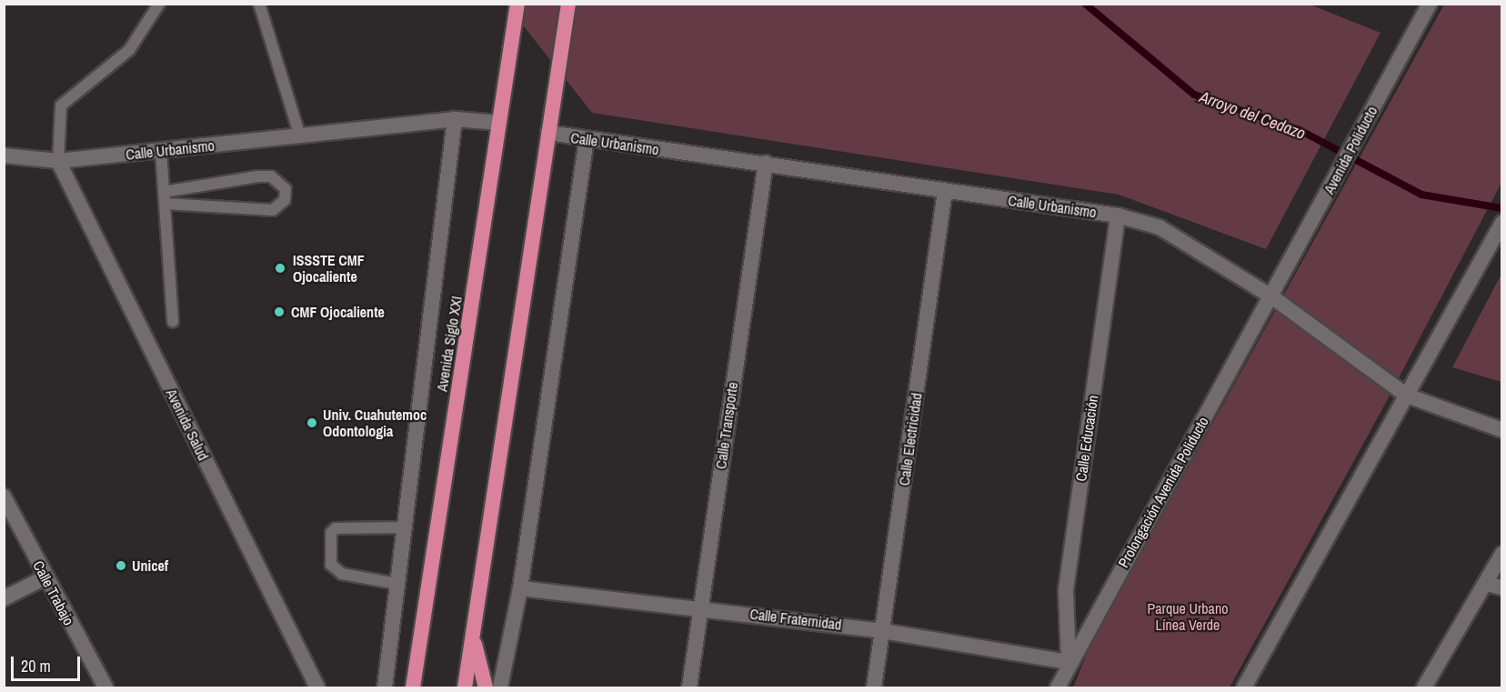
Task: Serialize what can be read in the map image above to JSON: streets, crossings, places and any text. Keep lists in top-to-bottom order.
{
  "streets": {
    "highway": ["Avenida Siglo XXI"],
    "street": [
      "Calle Urbanismo",
      "Avenida Poliducto",
      "Avenida Salud",
      "Calle Transporte",
      "Calle Educación",
      "Calle Electricidad",
      "Prolongación Avenida Poliducto",
      "Calle Trabajo",
      "Calle Fraternidad"
    ]
  },
  "crossings": [
    ["Calle Urbanismo", "Avenida Poliducto"],
    ["Calle Urbanismo", "Avenida Siglo XXI"],
    ["Calle Urbanismo", "Avenida Salud"],
    ["Calle Urbanismo", "Calle Transporte"],
    ["Calle Urbanismo", "Calle Educación"],
    ["Calle Urbanismo", "Calle Electricidad"],
    ["Calle Urbanismo", "Prolongación Avenida Poliducto"],
    ["Avenida Poliducto", "Prolongación Avenida Poliducto"],
    ["Calle Transporte", "Calle Fraternidad"],
    ["Calle Educación", "Prolongación Avenida Poliducto"],
    ["Calle Educación", "Calle Fraternidad"],
    ["Calle Electricidad", "Calle Fraternidad"],
    ["Prolongación Avenida Poliducto", "Calle Fraternidad"]
  ],
  "water": ["Arroyo del Cedazo"],
  "parks": ["Parque Urbano Línea Verde"],
  "places": [
    "ISSSTE CMF Ojocaliente",
    "CMF Ojocaliente",
    "Univ. Cuahutemoc Odontologia",
    "Unicef"
  ],
  "scale_bar": "20 m"
}
